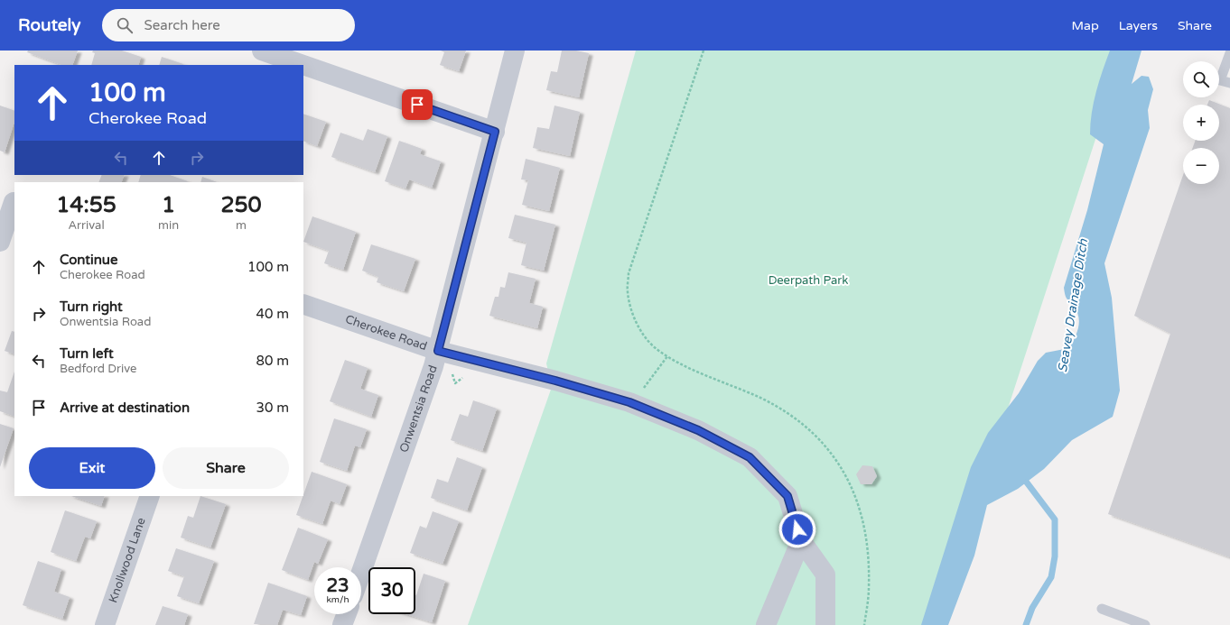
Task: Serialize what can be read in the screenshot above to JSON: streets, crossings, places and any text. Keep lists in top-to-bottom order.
{
  "streets": {
    "street": ["Cherokee Road", "Onwentsia Road", "Knollwood Lane"]
  },
  "crossings": [
    ["Cherokee Road", "Onwentsia Road"]
  ],
  "water": ["Seavey Drainage Ditch"],
  "parks": ["Deerpath Park"],
  "page": {
    "header": "Routely",
    "search": "Search here",
    "nav": ["Map", "Layers", "Share"],
    "map_buttons": ["+", "−"],
    "turn": ["100 m", "Cherokee Road"],
    "eta": [
      "14:55",
      "Arrival",
      "1",
      "min",
      "250",
      "m"
    ],
    "list": [
      {
        "name": "Continue",
        "note": "Cherokee Road",
        "value": "100 m"
      },
      {
        "name": "Turn right",
        "note": "Onwentsia Road",
        "value": "40 m"
      },
      {
        "name": "Turn left",
        "note": "Bedford Drive",
        "value": "80 m"
      },
      {
        "name": "Arrive at destination",
        "value": "30 m"
      }
    ],
    "buttons": ["Exit", "Share"],
    "speed": "23 km/h",
    "limit": "30"
  }
}
